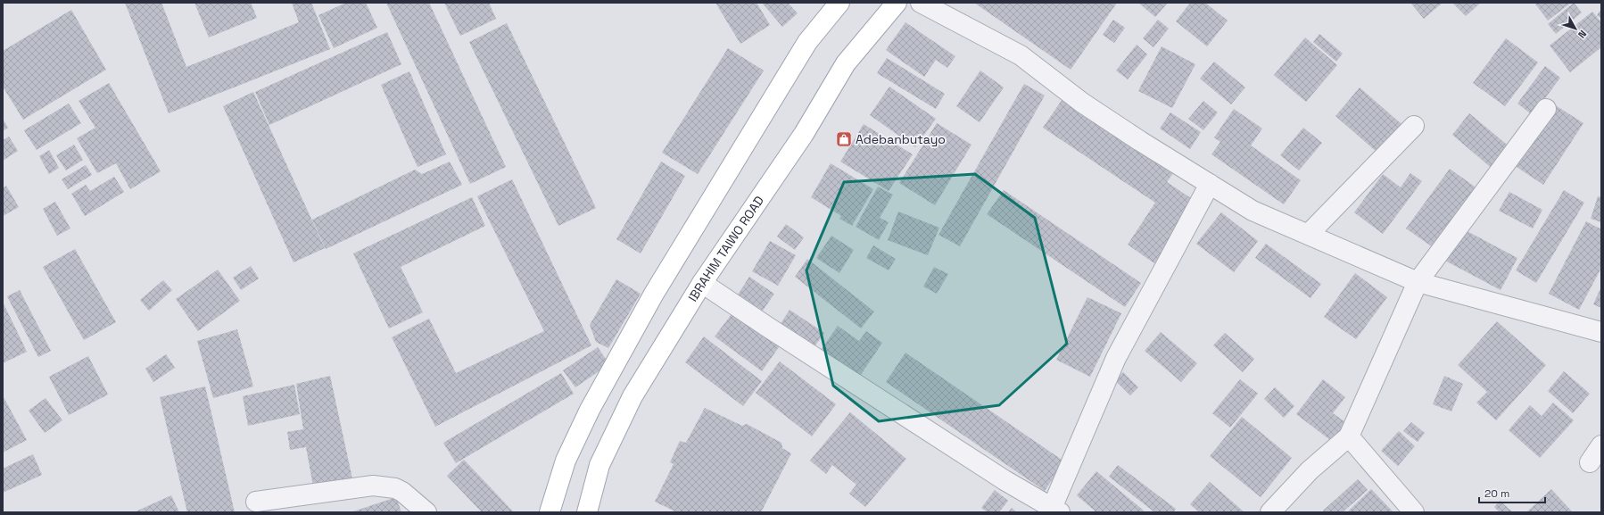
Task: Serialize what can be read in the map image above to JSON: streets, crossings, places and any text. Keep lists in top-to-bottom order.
{
  "streets": {
    "main road": ["IBRAHIM TAIWO ROAD"]
  },
  "places": {
    "shop": ["Adebanbutayo"]
  },
  "scale_bar": "20 m",
  "north": "bottom right"
}
